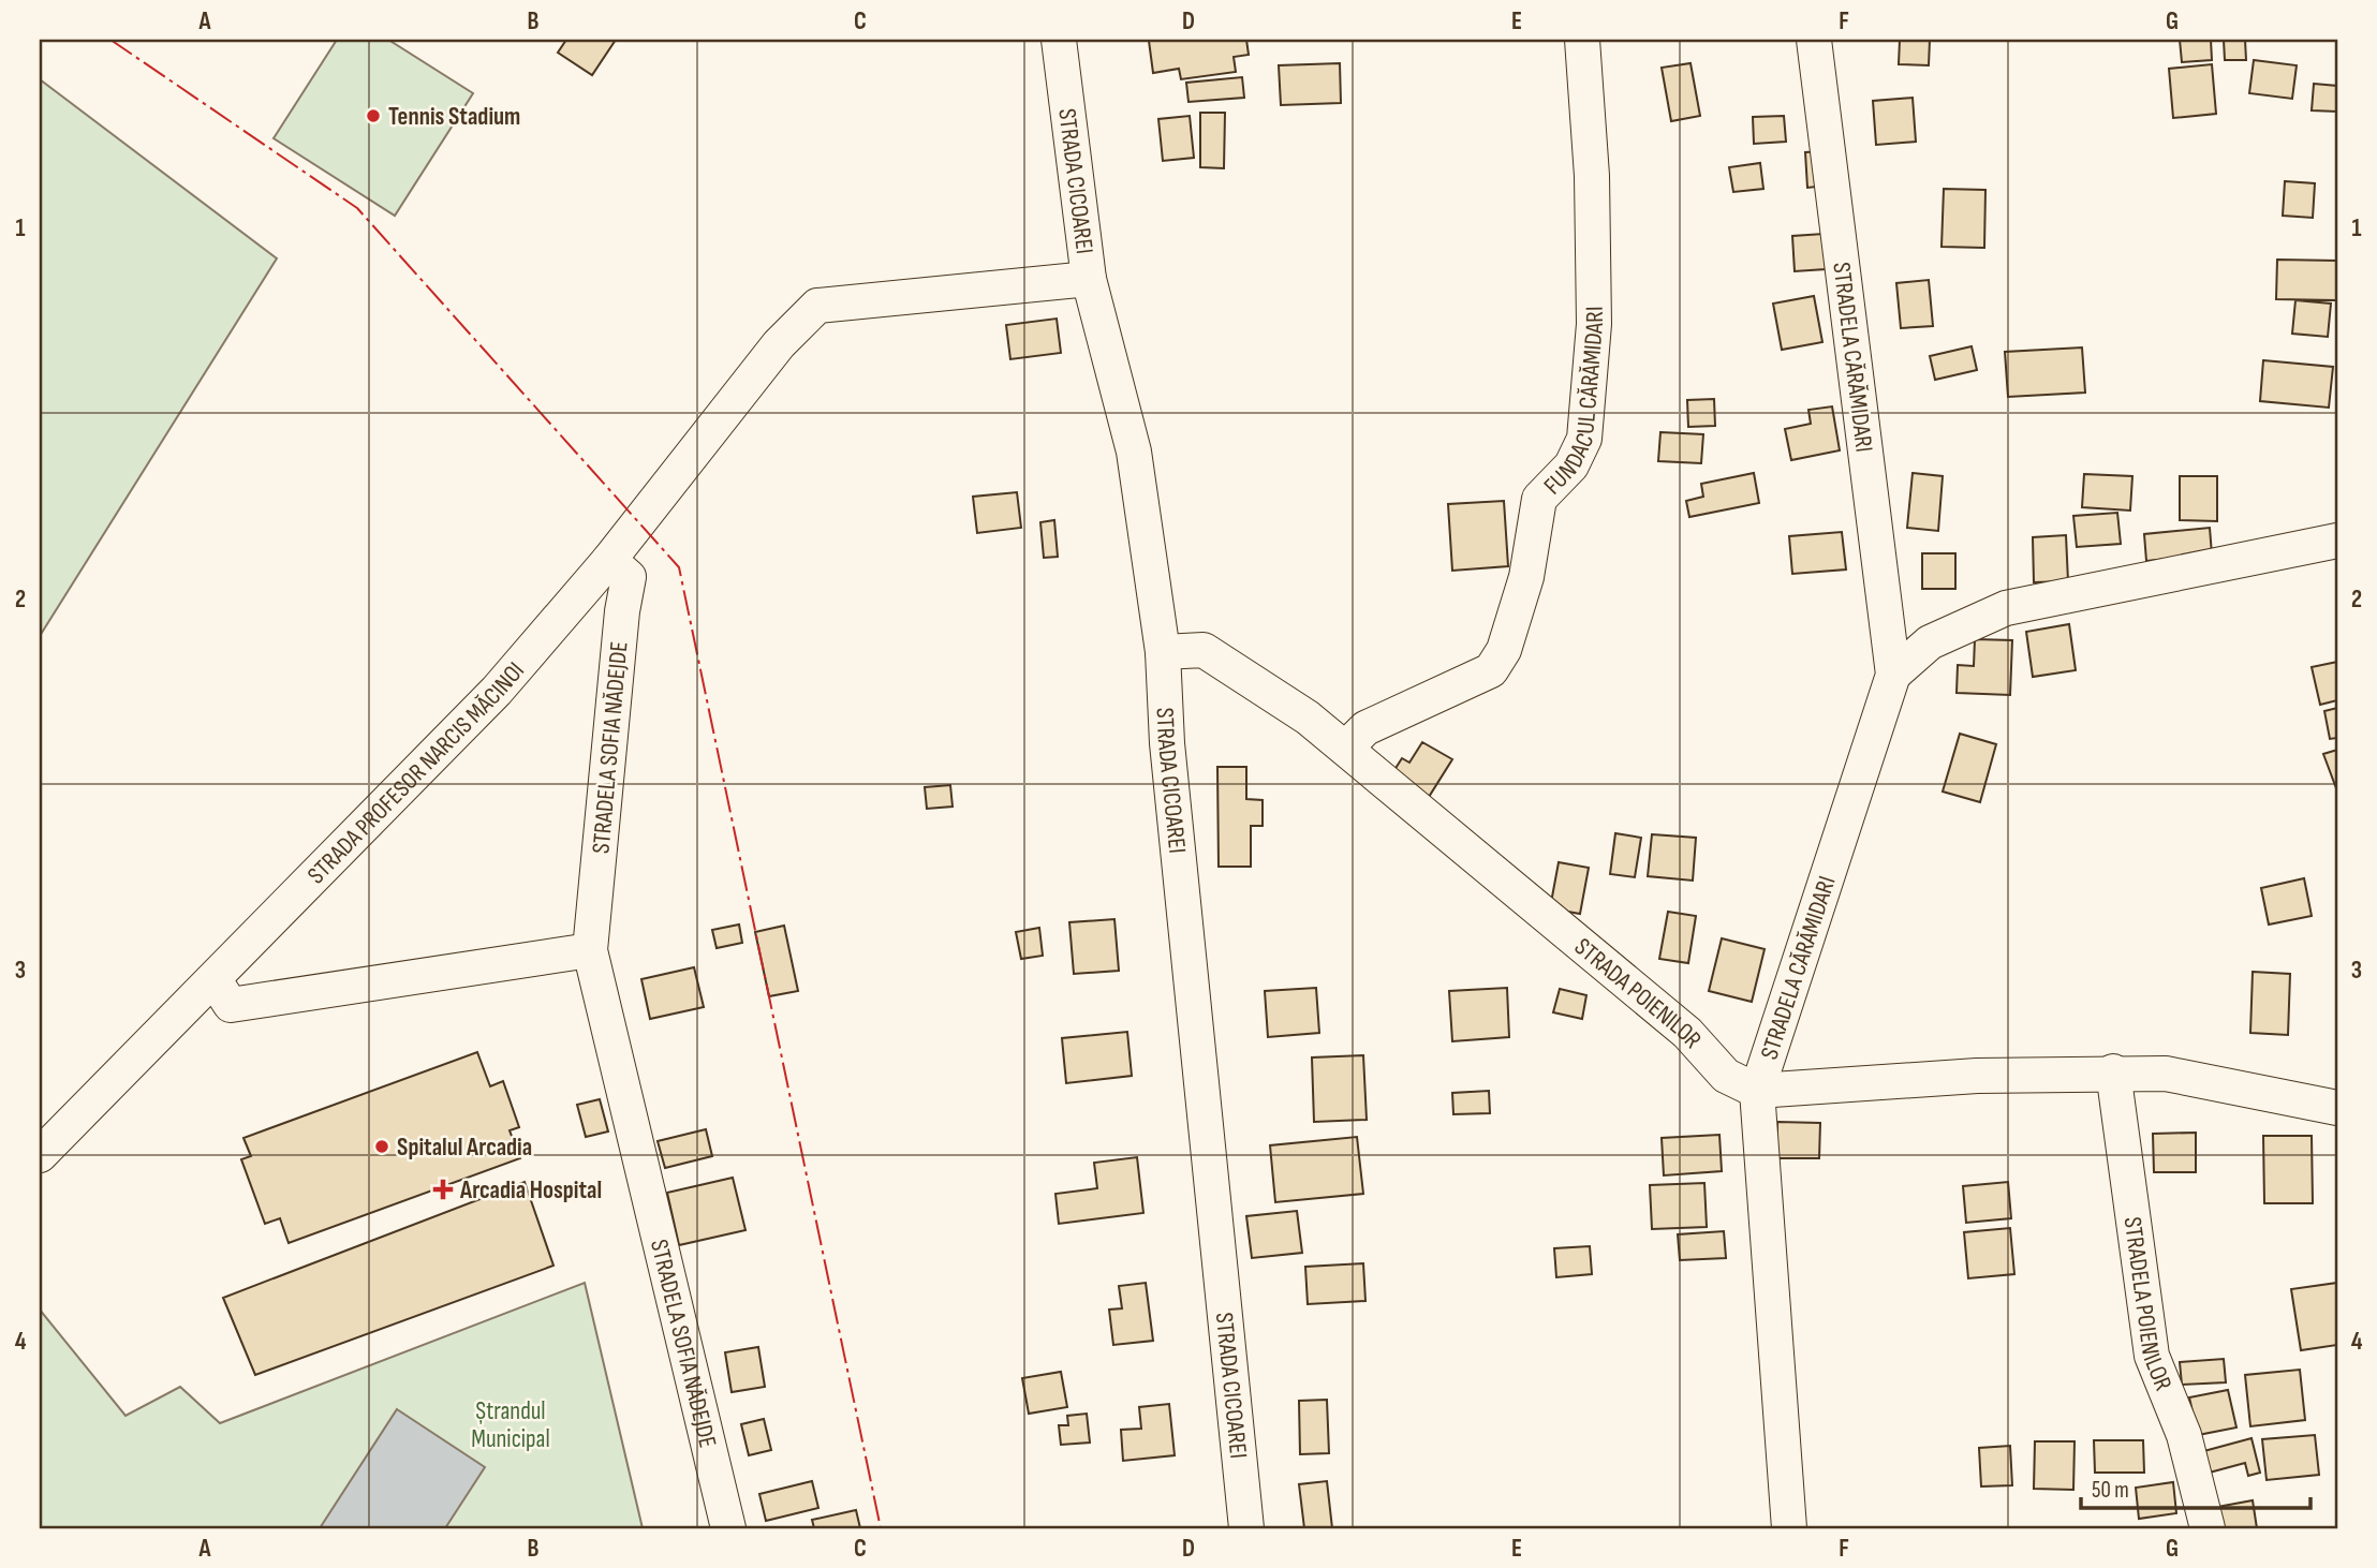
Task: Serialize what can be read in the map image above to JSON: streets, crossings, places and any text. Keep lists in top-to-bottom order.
{
  "streets": {
    "street": [
      "STRADA CICOAREI",
      "STRADELA CĂRĂMIDARI",
      "FUNDACUL CĂRĂMIDARI",
      "STRADELA SOFIA NĂDEJDE",
      "STRADA PROFESOR NARCIS MĂCINOI",
      "STRADA POIENILOR",
      "STRADELA POIENILOR"
    ]
  },
  "crossings": [
    ["STRADA CICOAREI", "STRADA POIENILOR"],
    ["STRADELA CĂRĂMIDARI", "STRADA POIENILOR"],
    ["FUNDACUL CĂRĂMIDARI", "STRADA POIENILOR"],
    ["STRADELA SOFIA NĂDEJDE", "STRADA PROFESOR NARCIS MĂCINOI"]
  ],
  "parks": ["Ștrandul Municipal"],
  "places": {
    "other": ["Tennis Stadium", "Spitalul Arcadia"],
    "health": ["Arcadia Hospital"]
  },
  "scale_bar": "50 m",
  "grid": {
    "columns": [
      "A",
      "B",
      "C",
      "D",
      "E",
      "F",
      "G"
    ],
    "rows": [
      "1",
      "2",
      "3",
      "4"
    ]
  }
}
